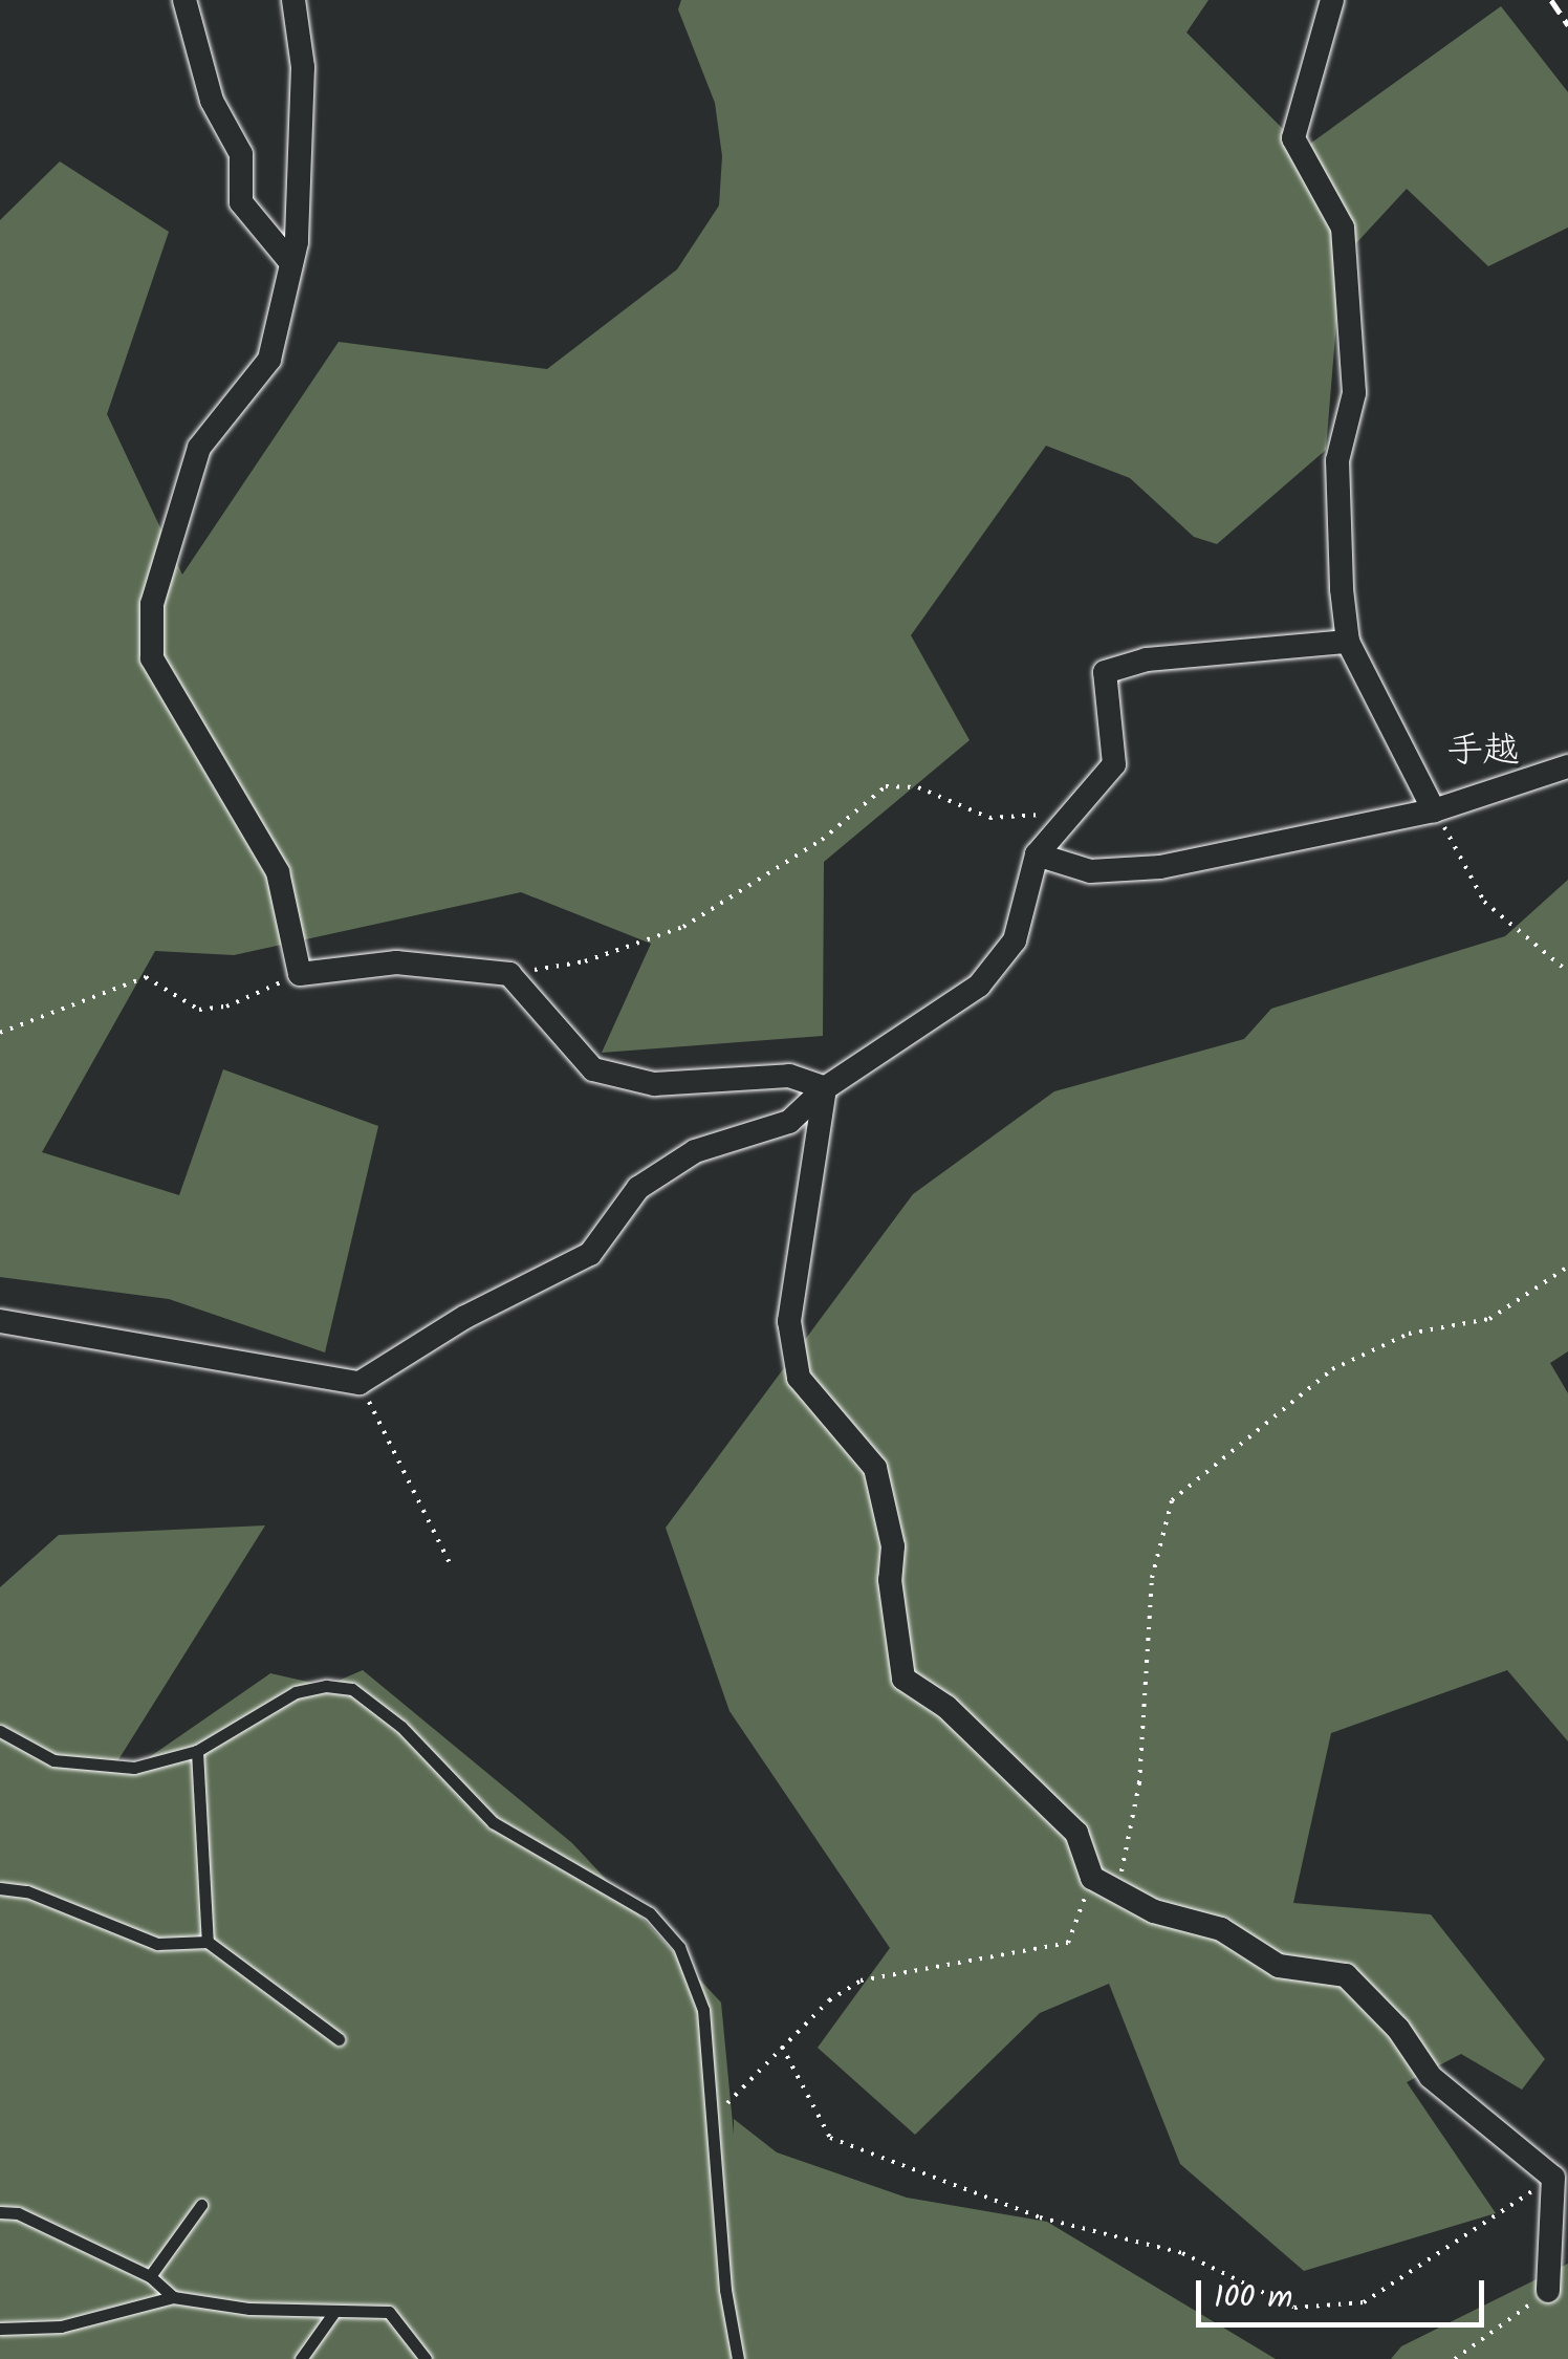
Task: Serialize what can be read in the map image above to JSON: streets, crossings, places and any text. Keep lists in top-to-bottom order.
{
  "districts": ["手越"],
  "scale_bar": "100 m"
}
